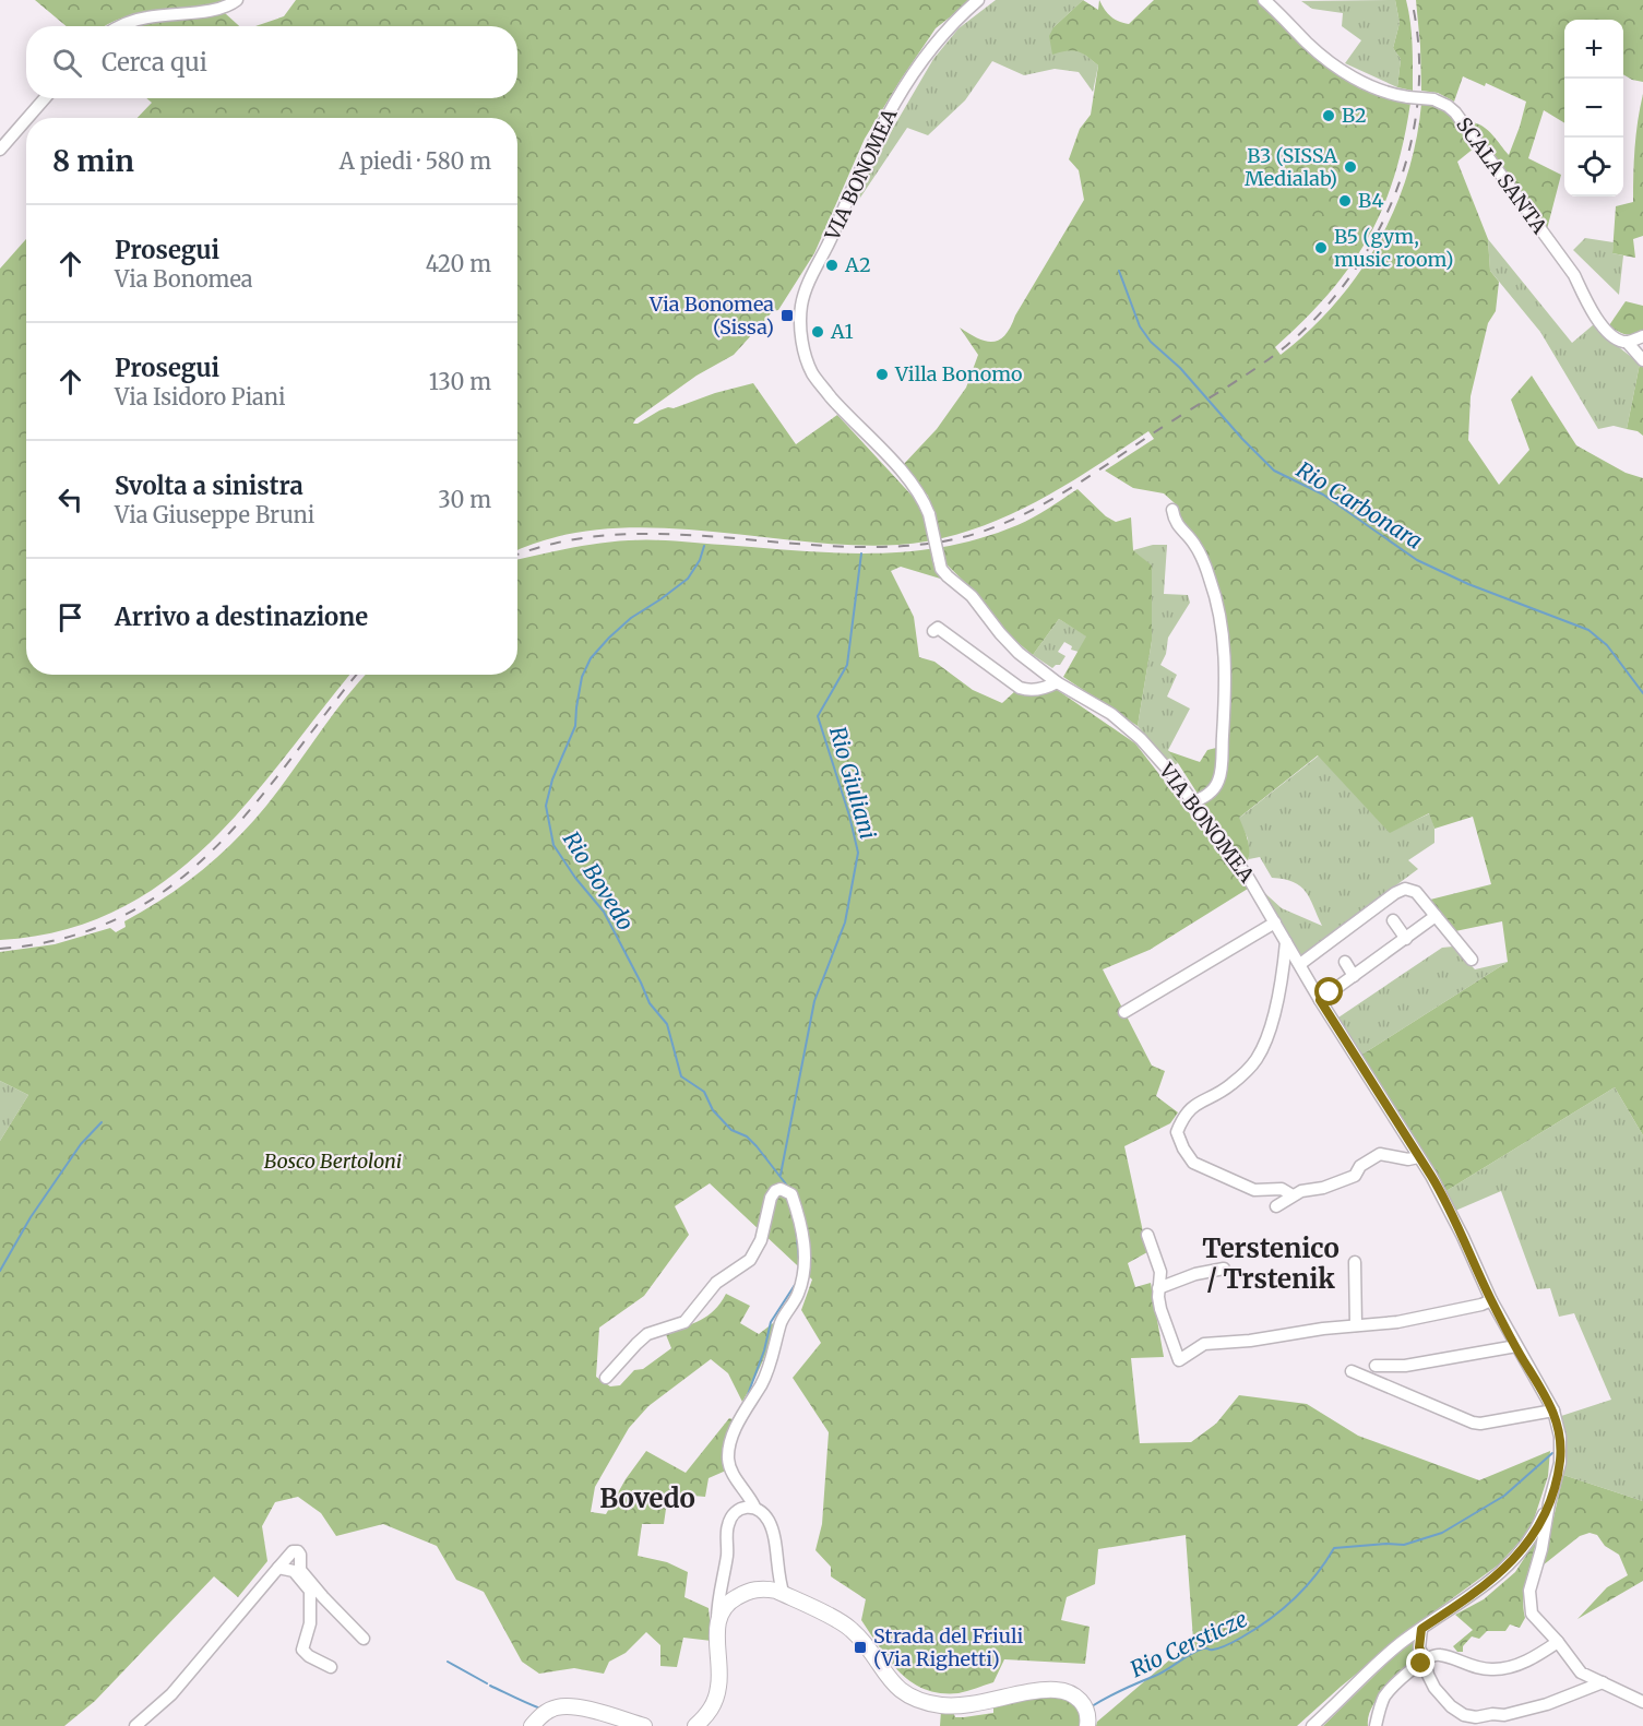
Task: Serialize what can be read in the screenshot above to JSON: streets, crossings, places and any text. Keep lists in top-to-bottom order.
{
  "streets": {
    "street": ["VIA BONOMEA", "SCALA SANTA"]
  },
  "districts": ["Terstenico / Trstenik", "Bovedo"],
  "water": [
    "Rio Carbonara",
    "Rio Giuliani",
    "Rio Bovedo",
    "Rio Cersticze"
  ],
  "parks": ["Bosco Bertoloni"],
  "places": {
    "other": [
      "B2",
      "B3 (SISSA Medialab)",
      "B4",
      "B5 (gym, music room)",
      "A2",
      "A1",
      "Villa Bonomo"
    ],
    "transit": ["Via Bonomea (Sissa)", "Strada del Friuli (Via Righetti)"]
  },
  "page": {
    "map_buttons": ["+", "−"],
    "search": "Cerca qui",
    "heading": ["8 min", "A piedi · 580 m"],
    "list": [
      ["Prosegui", "Via Bonomea", "420 m"],
      ["Prosegui", "Via Isidoro Piani", "130 m"],
      ["Svolta a sinistra", "Via Giuseppe Bruni", "30 m"],
      "Arrivo a destinazione"
    ]
  }
}
